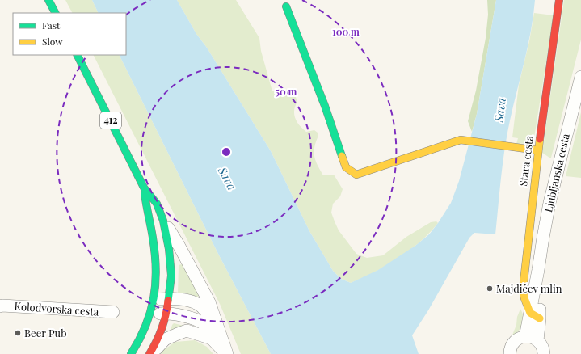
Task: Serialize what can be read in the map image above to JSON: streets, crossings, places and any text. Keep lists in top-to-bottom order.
{
  "streets": {
    "street": [
      "412",
      "Stara cesta",
      "Ljubljanska cesta",
      "Kolodvorska cesta"
    ]
  },
  "crossings": [
    ["Stara cesta", "Ljubljanska cesta"]
  ],
  "water": ["Sava"],
  "places": ["Majdičev mlin", "Beer Pub"],
  "legend": ["Fast", "Slow"],
  "rings": ["100 m", "50 m"]
}
